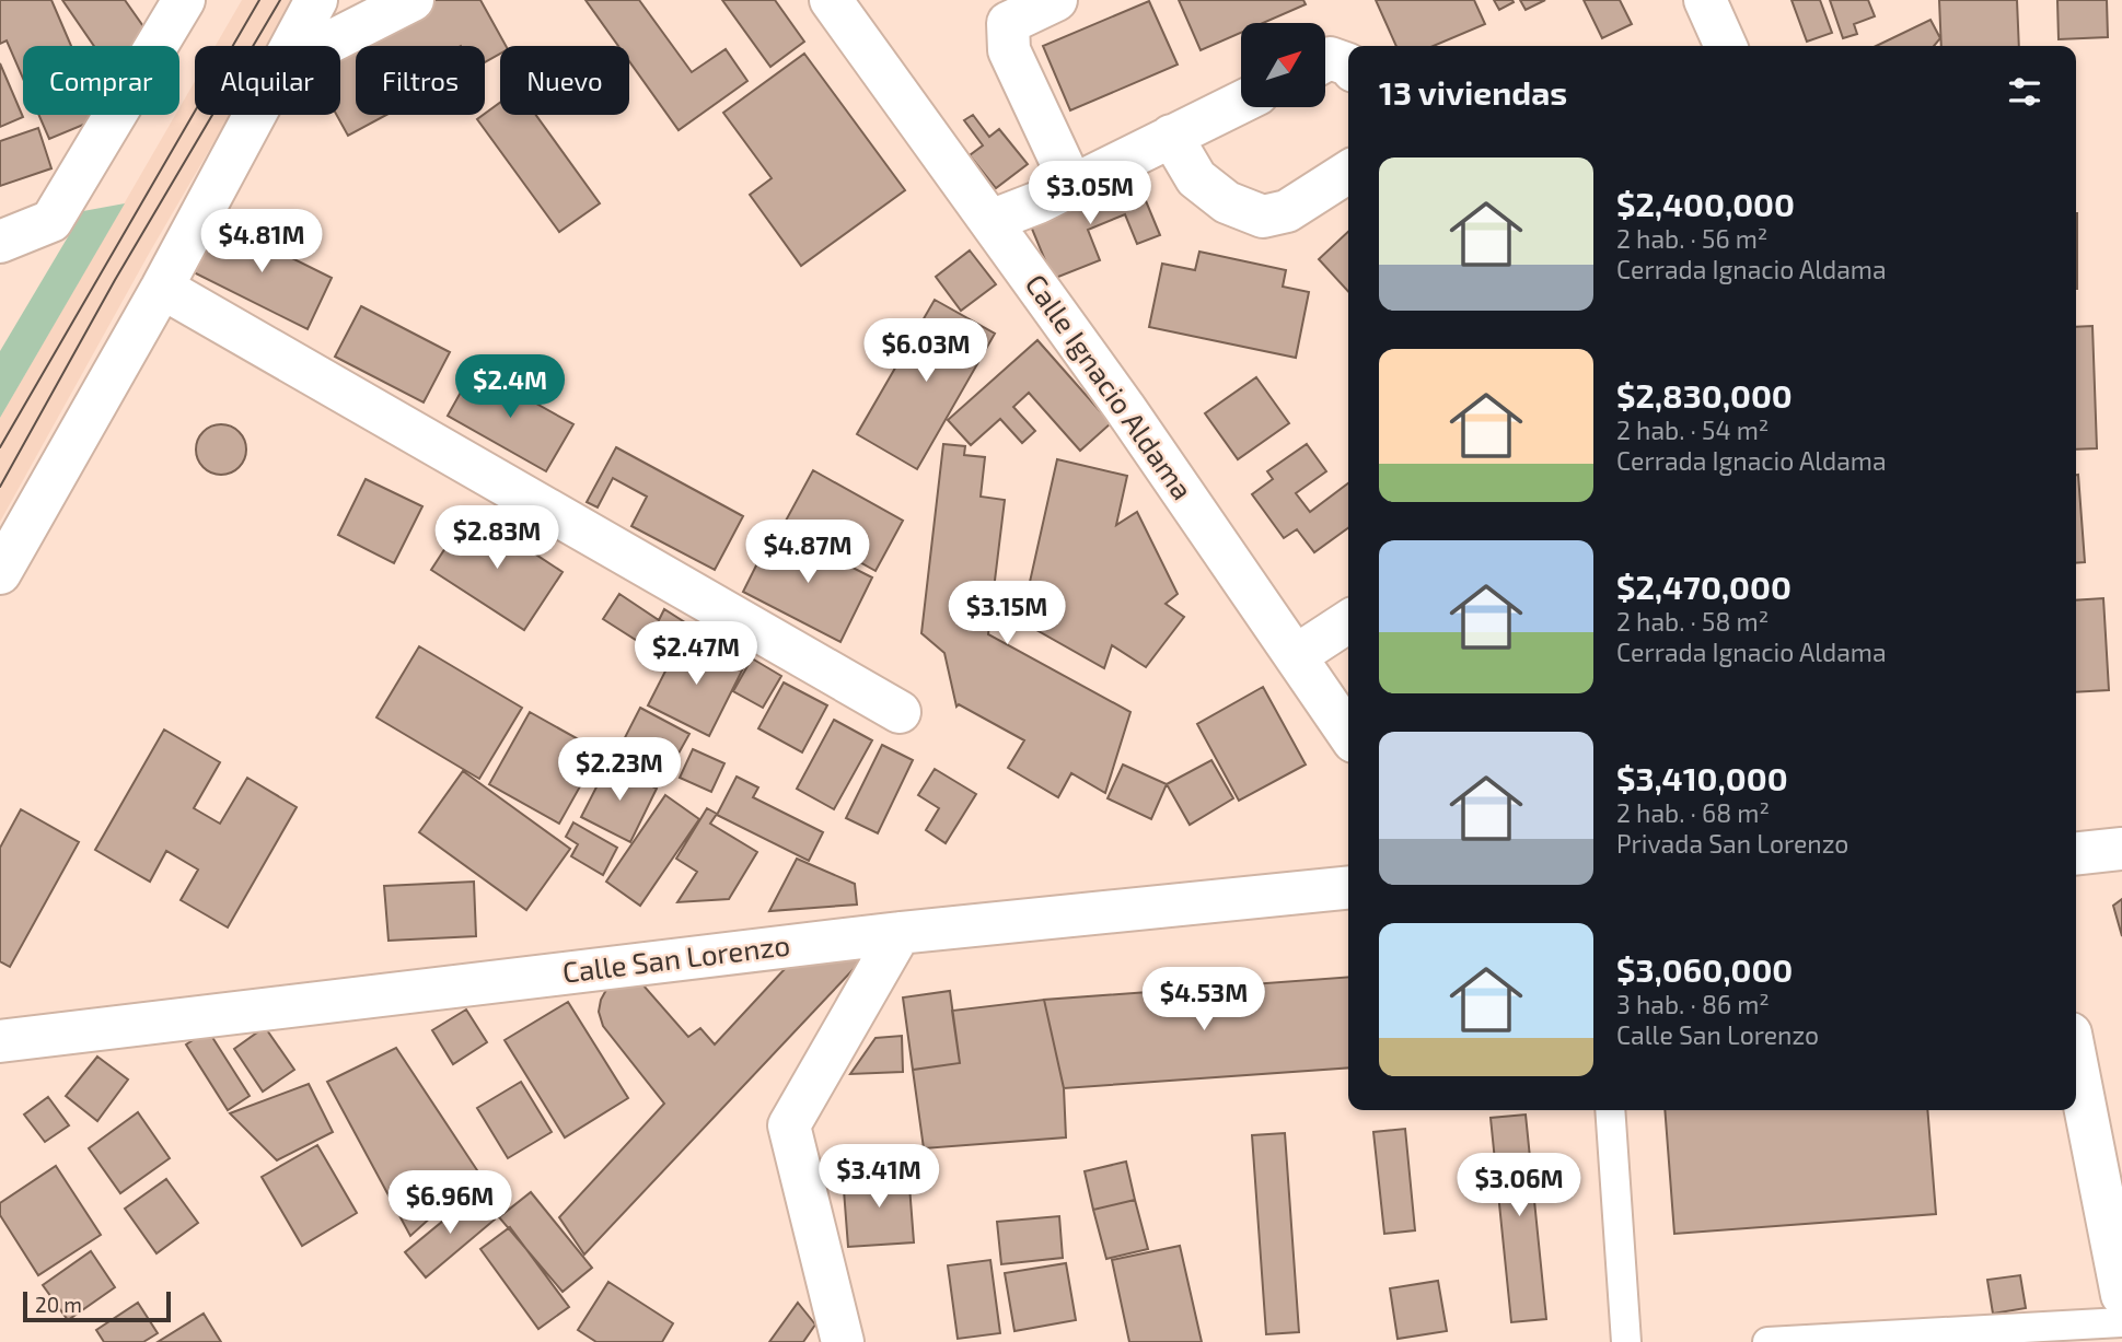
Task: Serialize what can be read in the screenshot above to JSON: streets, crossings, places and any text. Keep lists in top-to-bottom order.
{
  "streets": {
    "street": ["Calle Ignacio Aldama", "Calle San Lorenzo"]
  },
  "scale_bar": "20 m",
  "north": "top right",
  "page": {
    "chip": [
      "Comprar",
      "Alquilar",
      "Filtros",
      "Nuevo"
    ],
    "heading": "13 viviendas",
    "list": [
      {
        "name": "$2,400,000",
        "note": "2 hab. · 56 m² · Cerrada Ignacio Aldama"
      },
      {
        "name": "$2,830,000",
        "note": "2 hab. · 54 m² · Cerrada Ignacio Aldama"
      },
      {
        "name": "$2,470,000",
        "note": "2 hab. · 58 m² · Cerrada Ignacio Aldama"
      },
      {
        "name": "$3,410,000",
        "note": "2 hab. · 68 m² · Privada San Lorenzo"
      },
      {
        "name": "$3,060,000",
        "note": "3 hab. · 86 m² · Calle San Lorenzo"
      }
    ],
    "price": [
      "$3.05M",
      "$4.81M",
      "$6.03M",
      "$2.4M",
      "$2.83M",
      "$4.87M",
      "$3.15M",
      "$2.47M",
      "$2.23M",
      "$4.53M",
      "$3.41M",
      "$3.06M",
      "$6.96M"
    ],
    "scale": "20 m"
  }
}
